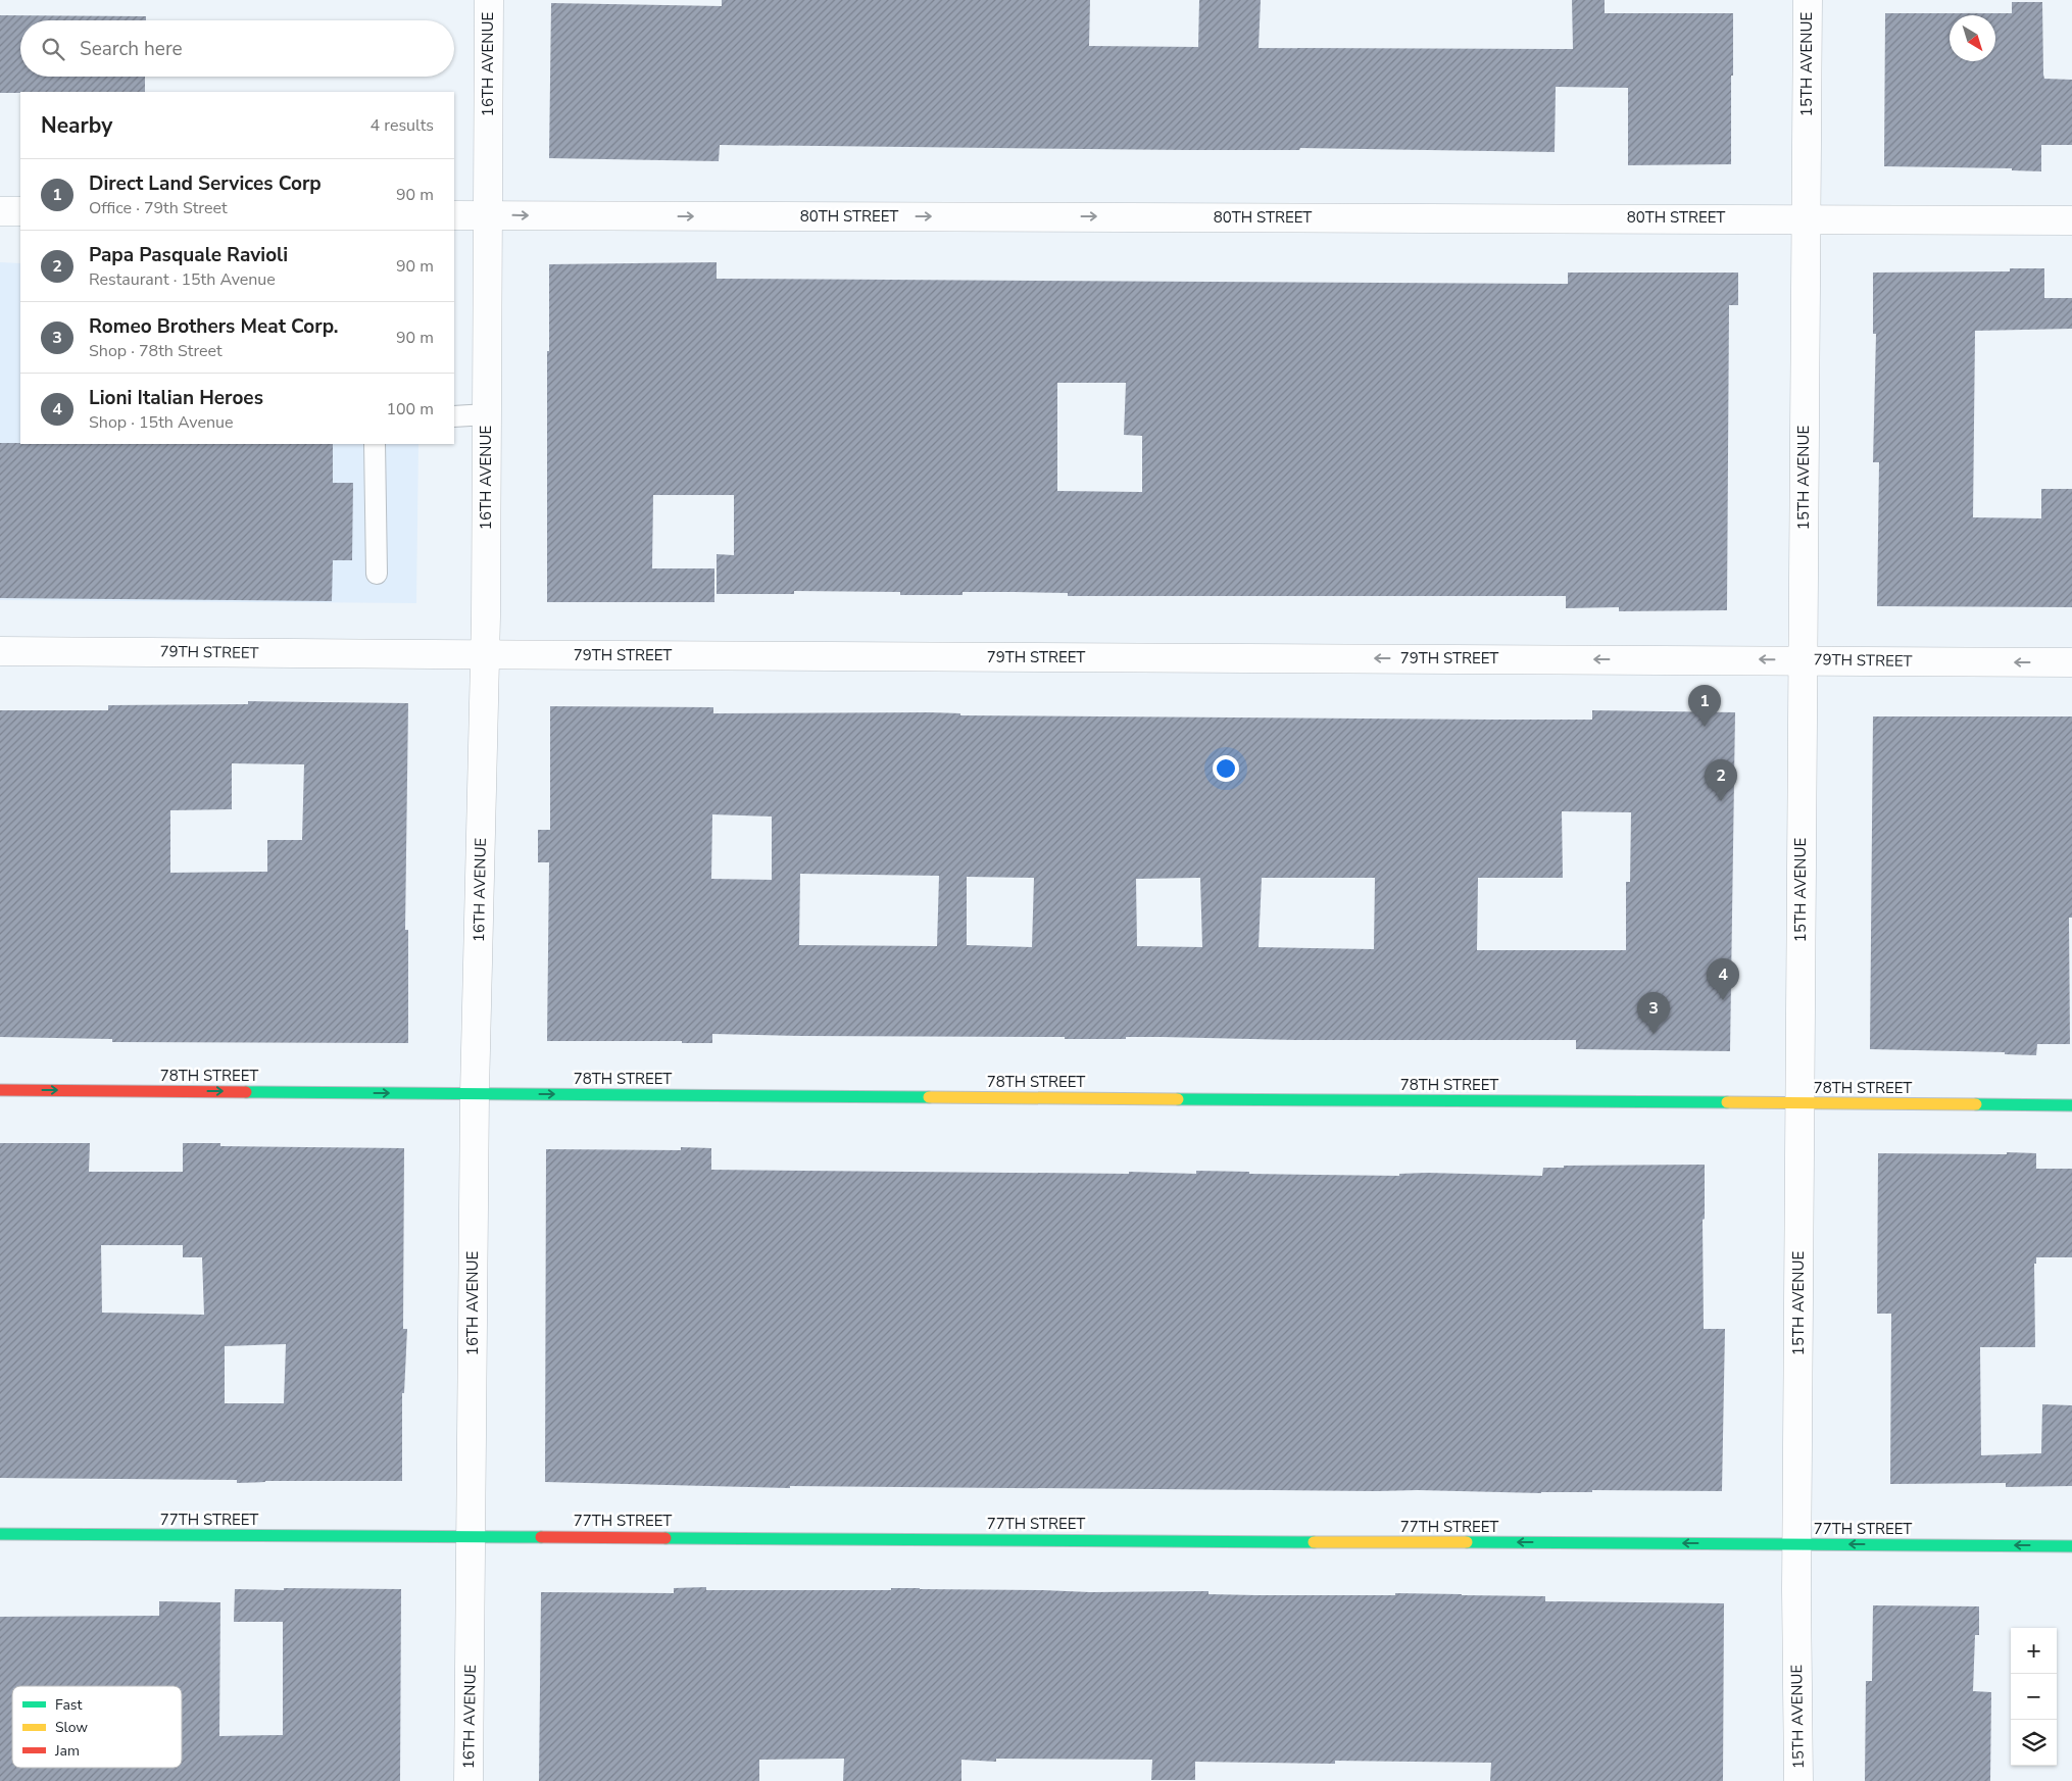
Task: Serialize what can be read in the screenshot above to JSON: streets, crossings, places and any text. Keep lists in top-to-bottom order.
{
  "streets": {
    "street": [
      "16TH AVENUE",
      "15TH AVENUE",
      "80TH STREET",
      "79TH STREET",
      "78TH STREET",
      "77TH STREET"
    ]
  },
  "crossings": [
    ["16TH AVENUE", "80TH STREET"],
    ["16TH AVENUE", "79TH STREET"],
    ["16TH AVENUE", "78TH STREET"],
    ["16TH AVENUE", "77TH STREET"],
    ["15TH AVENUE", "80TH STREET"],
    ["15TH AVENUE", "79TH STREET"],
    ["15TH AVENUE", "78TH STREET"],
    ["15TH AVENUE", "77TH STREET"]
  ],
  "one_way": [
    "80TH STREET",
    "79TH STREET",
    "78TH STREET",
    "77TH STREET"
  ],
  "legend": ["Fast", "Slow", "Jam"],
  "north": "bottom right",
  "page": {
    "search": "Search here",
    "heading": ["Nearby", "4 results"],
    "list": [
      {
        "mark": "1",
        "name": "Direct Land Services Corp",
        "note": "Office · 79th Street",
        "value": "90 m"
      },
      {
        "mark": "2",
        "name": "Papa Pasquale Ravioli",
        "note": "Restaurant · 15th Avenue",
        "value": "90 m"
      },
      {
        "mark": "3",
        "name": "Romeo Brothers Meat Corp.",
        "note": "Shop · 78th Street",
        "value": "90 m"
      },
      {
        "mark": "4",
        "name": "Lioni Italian Heroes",
        "note": "Shop · 15th Avenue",
        "value": "100 m"
      }
    ],
    "pins": [
      "1",
      "2",
      "4",
      "3"
    ],
    "map_buttons": ["+", "−"]
  }
}
